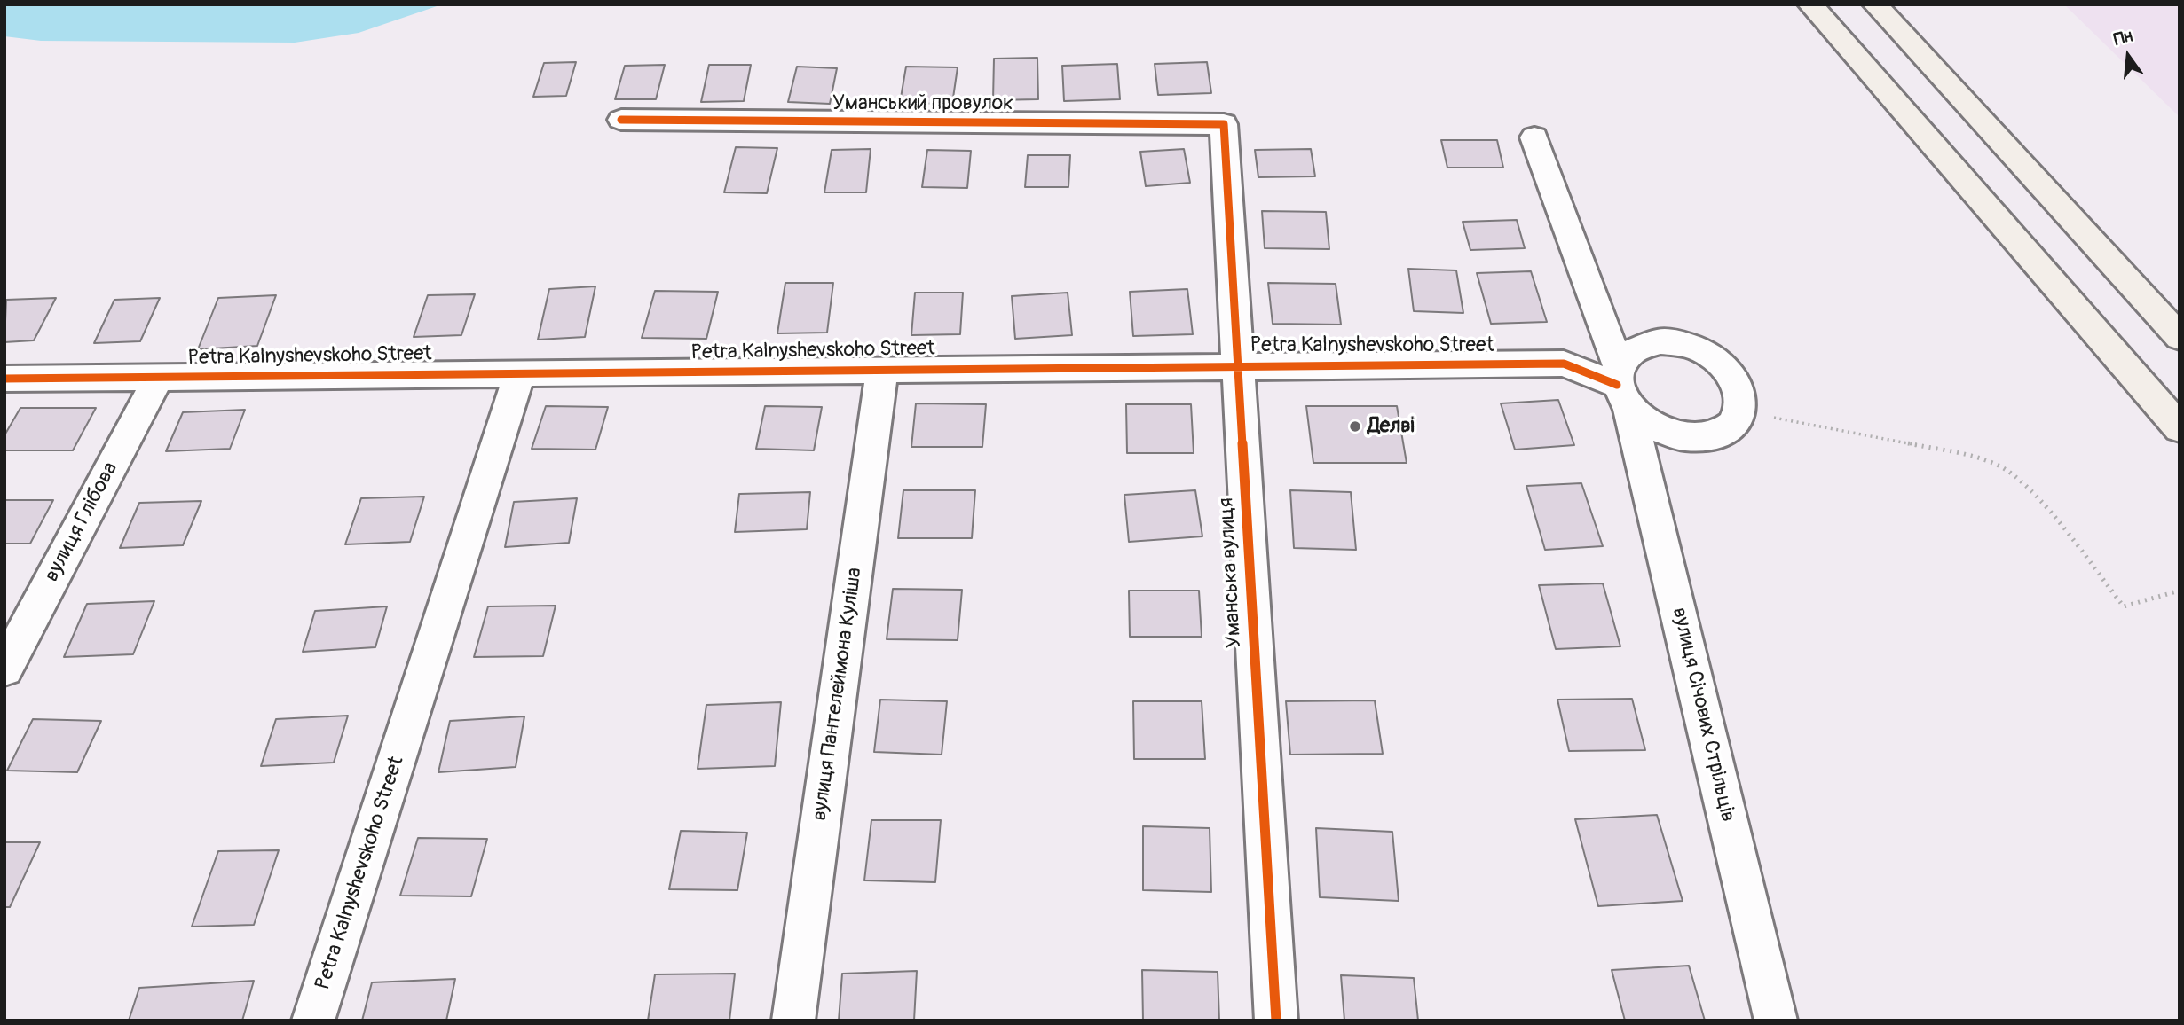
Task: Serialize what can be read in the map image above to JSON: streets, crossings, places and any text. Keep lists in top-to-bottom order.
{
  "streets": {
    "street": [
      "Уманський провулок",
      "Petra Kalnyshevskoho Street",
      "вулиця Глібова",
      "Уманська вулиця",
      "вулиця Пантелеймона Куліша",
      "вулиця Січових Стрільців"
    ]
  },
  "crossings": [
    ["Уманський провулок", "Уманська вулиця"],
    ["Petra Kalnyshevskoho Street", "вулиця Глібова"],
    ["Petra Kalnyshevskoho Street", "Уманська вулиця"],
    ["Petra Kalnyshevskoho Street", "вулиця Пантелеймона Куліша"],
    ["Petra Kalnyshevskoho Street", "вулиця Січових Стрільців"]
  ],
  "places": ["Делві"],
  "north": "top"
}
